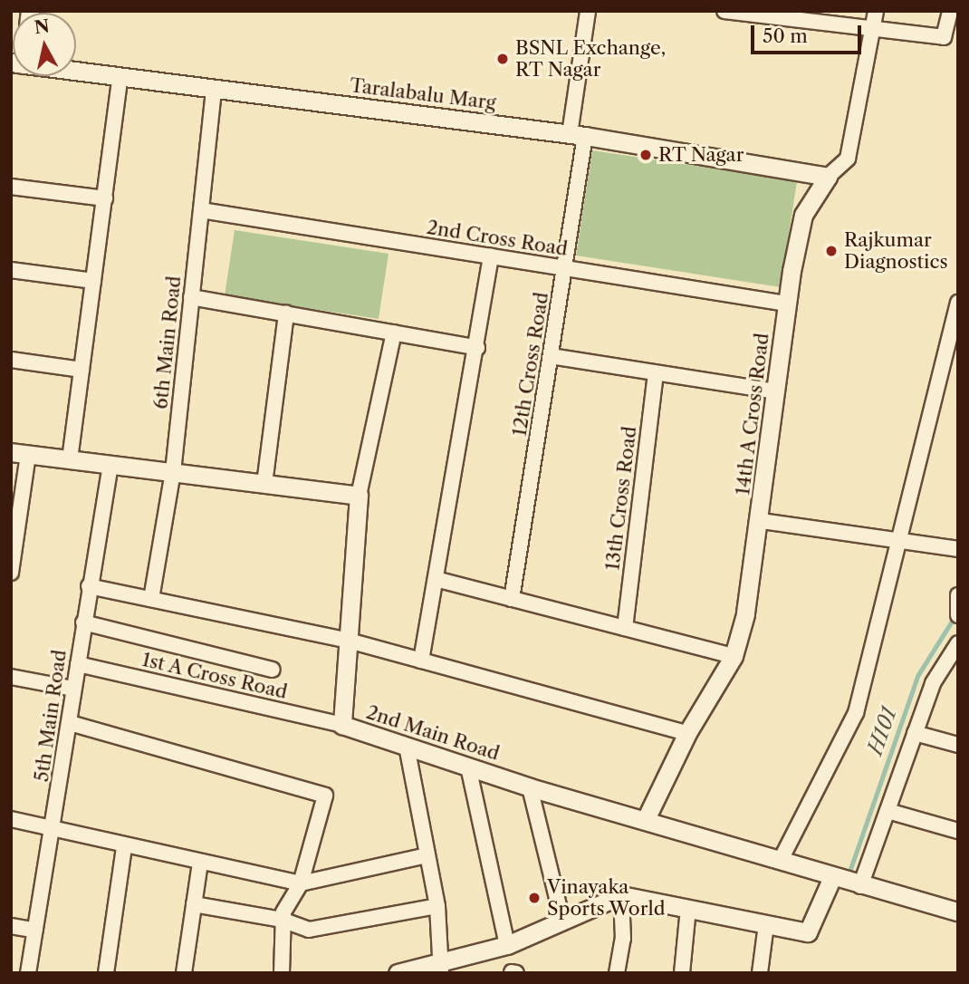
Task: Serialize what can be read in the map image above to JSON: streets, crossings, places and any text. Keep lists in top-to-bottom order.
{
  "streets": {
    "street": [
      "Taralabalu Marg",
      "2nd Cross Road",
      "6th Main Road",
      "12th Cross Road",
      "14th A Cross Road",
      "13th Cross Road",
      "1st A Cross Road",
      "5th Main Road",
      "2nd Main Road"
    ]
  },
  "crossings": [
    ["Taralabalu Marg", "6th Main Road"],
    ["Taralabalu Marg", "12th Cross Road"],
    ["Taralabalu Marg", "14th A Cross Road"],
    ["2nd Cross Road", "6th Main Road"],
    ["2nd Cross Road", "12th Cross Road"],
    ["2nd Cross Road", "14th A Cross Road"],
    ["14th A Cross Road", "2nd Main Road"],
    ["1st A Cross Road", "5th Main Road"],
    ["1st A Cross Road", "2nd Main Road"]
  ],
  "water": ["H101"],
  "places": [
    "BSNL Exchange, RT Nagar",
    "RT Nagar",
    "Rajkumar Diagnostics",
    "Vinayaka Sports World"
  ],
  "scale_bar": "50 m",
  "north": "top"
}
